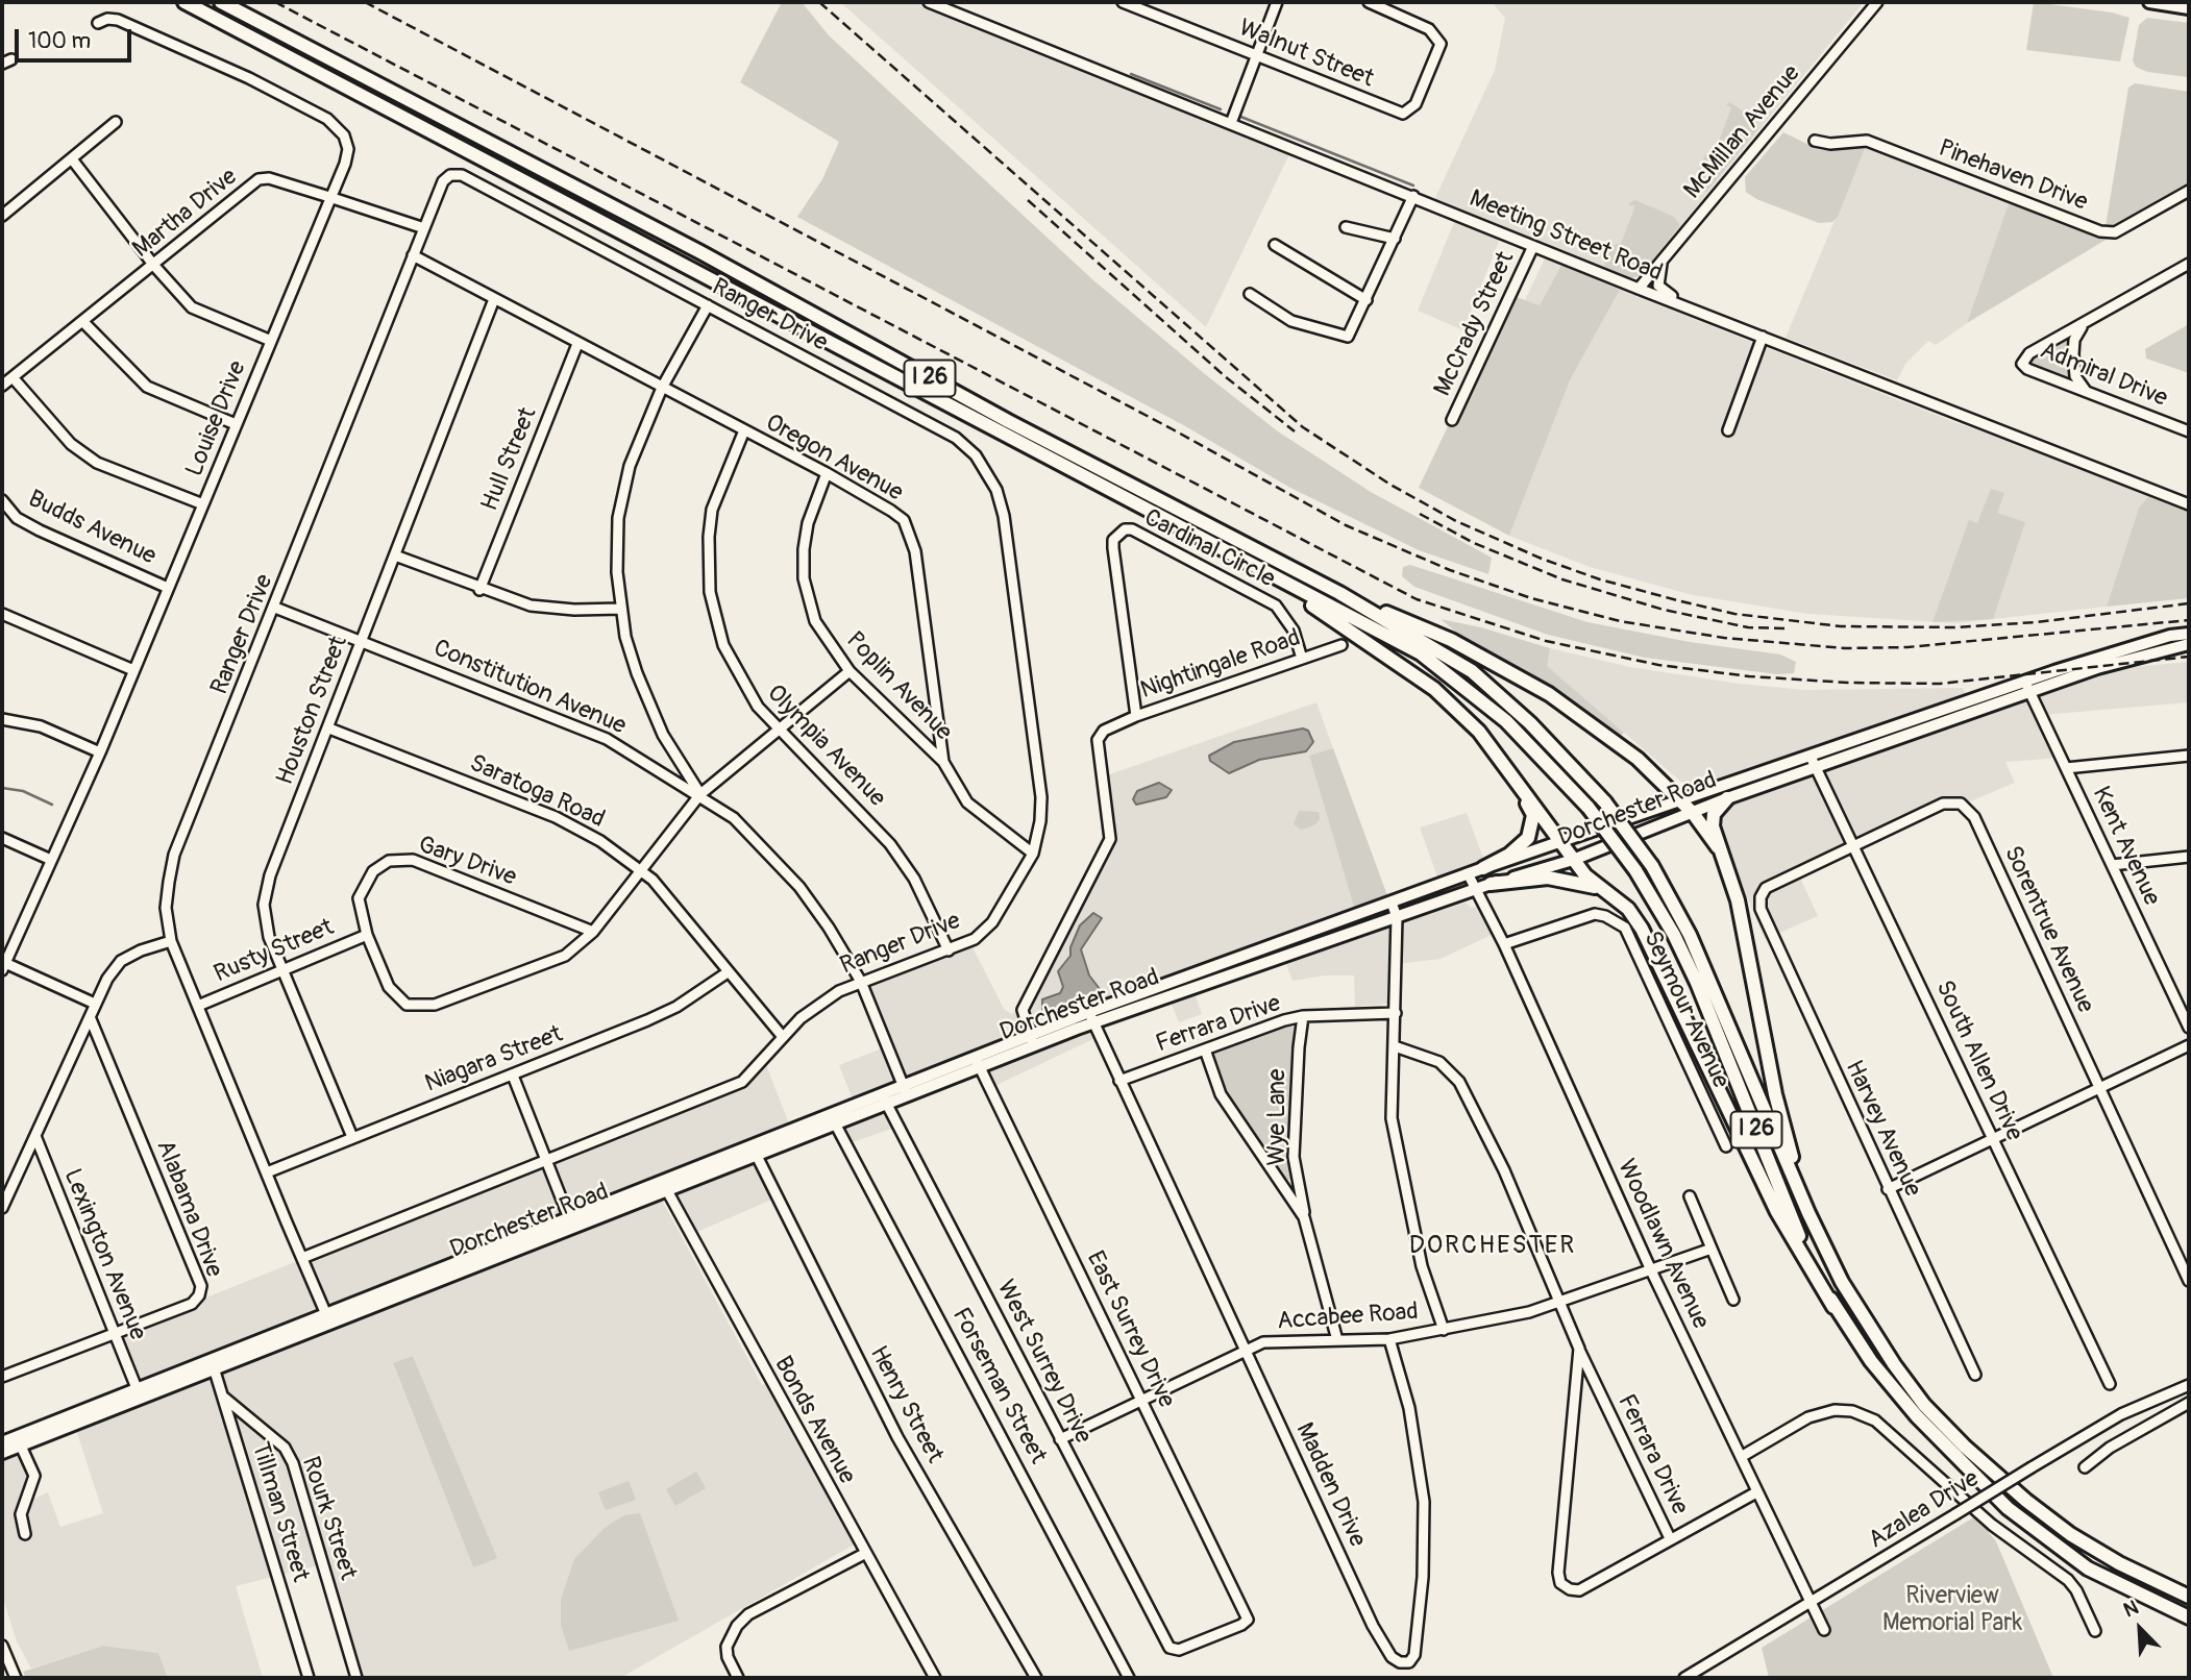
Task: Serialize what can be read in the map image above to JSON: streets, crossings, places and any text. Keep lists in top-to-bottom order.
{
  "streets": {
    "highway": ["I 26"],
    "main road": ["Dorchester Road"],
    "street": [
      "Walnut Street",
      "McMillan Avenue",
      "Pinehaven Drive",
      "Martha Drive",
      "Meeting Street Road",
      "Ranger Drive",
      "McCrady Street",
      "Admiral Drive",
      "Louise Drive",
      "Oregon Avenue",
      "Hull Street",
      "Budds Avenue",
      "Cardinal Circle",
      "Nightingale Road",
      "Poplin Avenue",
      "Constitution Avenue",
      "Houston Street",
      "Olympia Avenue",
      "Saratoga Road",
      "Kent Avenue",
      "Gary Drive",
      "Sorentrue Avenue",
      "Rusty Street",
      "Seymour Avenue",
      "Ferrara Drive",
      "Niagara Street",
      "South Allen Drive",
      "Wye Lane",
      "Harvey Avenue",
      "Alabama Drive",
      "Woodlawn Avenue",
      "Lexington Avenue",
      "Accabee Road",
      "East Surrey Drive",
      "West Surrey Drive",
      "Forseman Street",
      "Henry Street",
      "Bonds Avenue",
      "Madden Drive",
      "Azalea Drive",
      "Tillman Street",
      "Rourk Street"
    ]
  },
  "crossings": [
    ["McMillan Avenue", "Meeting Street Road"],
    ["Martha Drive", "Ranger Drive"],
    ["Martha Drive", "Louise Drive"],
    ["Meeting Street Road", "McCrady Street"],
    ["Ranger Drive", "Oregon Avenue"],
    ["Ranger Drive", "Constitution Avenue"],
    ["Ranger Drive", "Olympia Avenue"],
    ["Ranger Drive", "Saratoga Road"],
    ["Ranger Drive", "Dorchester Road"],
    ["Ranger Drive", "Rusty Street"],
    ["Ranger Drive", "Niagara Street"],
    ["Louise Drive", "Budds Avenue"],
    ["Oregon Avenue", "Hull Street"],
    ["Oregon Avenue", "Poplin Avenue"],
    ["Oregon Avenue", "Houston Street"],
    ["Oregon Avenue", "Olympia Avenue"],
    ["Cardinal Circle", "Nightingale Road"],
    ["Nightingale Road", "Dorchester Road"],
    ["Poplin Avenue", "Gary Drive"],
    ["Constitution Avenue", "Houston Street"],
    ["Constitution Avenue", "Dorchester Road"],
    ["Constitution Avenue", "Gary Drive"],
    ["Houston Street", "Saratoga Road"],
    ["Houston Street", "Rusty Street"],
    ["Houston Street", "Niagara Street"],
    ["Olympia Avenue", "Gary Drive"],
    ["Saratoga Road", "Gary Drive"],
    ["Saratoga Road", "Niagara Street"],
    ["Dorchester Road", "Kent Avenue"],
    ["Dorchester Road", "South Allen Drive"],
    ["Dorchester Road", "Woodlawn Avenue"],
    ["Dorchester Road", "Lexington Avenue"],
    ["Dorchester Road", "East Surrey Drive"],
    ["Dorchester Road", "West Surrey Drive"],
    ["Dorchester Road", "Forseman Street"],
    ["Dorchester Road", "Henry Street"],
    ["Dorchester Road", "Bonds Avenue"],
    ["Dorchester Road", "Madden Drive"],
    ["Dorchester Road", "Tillman Street"],
    ["Gary Drive", "Rusty Street"],
    ["Sorentrue Avenue", "South Allen Drive"],
    ["Sorentrue Avenue", "Harvey Avenue"],
    ["Seymour Avenue", "Woodlawn Avenue"],
    ["Ferrara Drive", "Wye Lane"],
    ["Ferrara Drive", "Woodlawn Avenue"],
    ["Ferrara Drive", "Accabee Road"],
    ["Ferrara Drive", "Madden Drive"],
    ["Wye Lane", "Accabee Road"],
    ["Alabama Drive", "Lexington Avenue"],
    ["Woodlawn Avenue", "Accabee Road"],
    ["Woodlawn Avenue", "Azalea Drive"],
    ["Accabee Road", "East Surrey Drive"],
    ["Accabee Road", "West Surrey Drive"],
    ["Accabee Road", "Madden Drive"],
    ["East Surrey Drive", "West Surrey Drive"],
    ["Tillman Street", "Rourk Street"]
  ],
  "districts": ["DORCHESTER"],
  "parks": ["Riverview Memorial Park"],
  "scale_bar": "100 m",
  "north": "top left"
}
